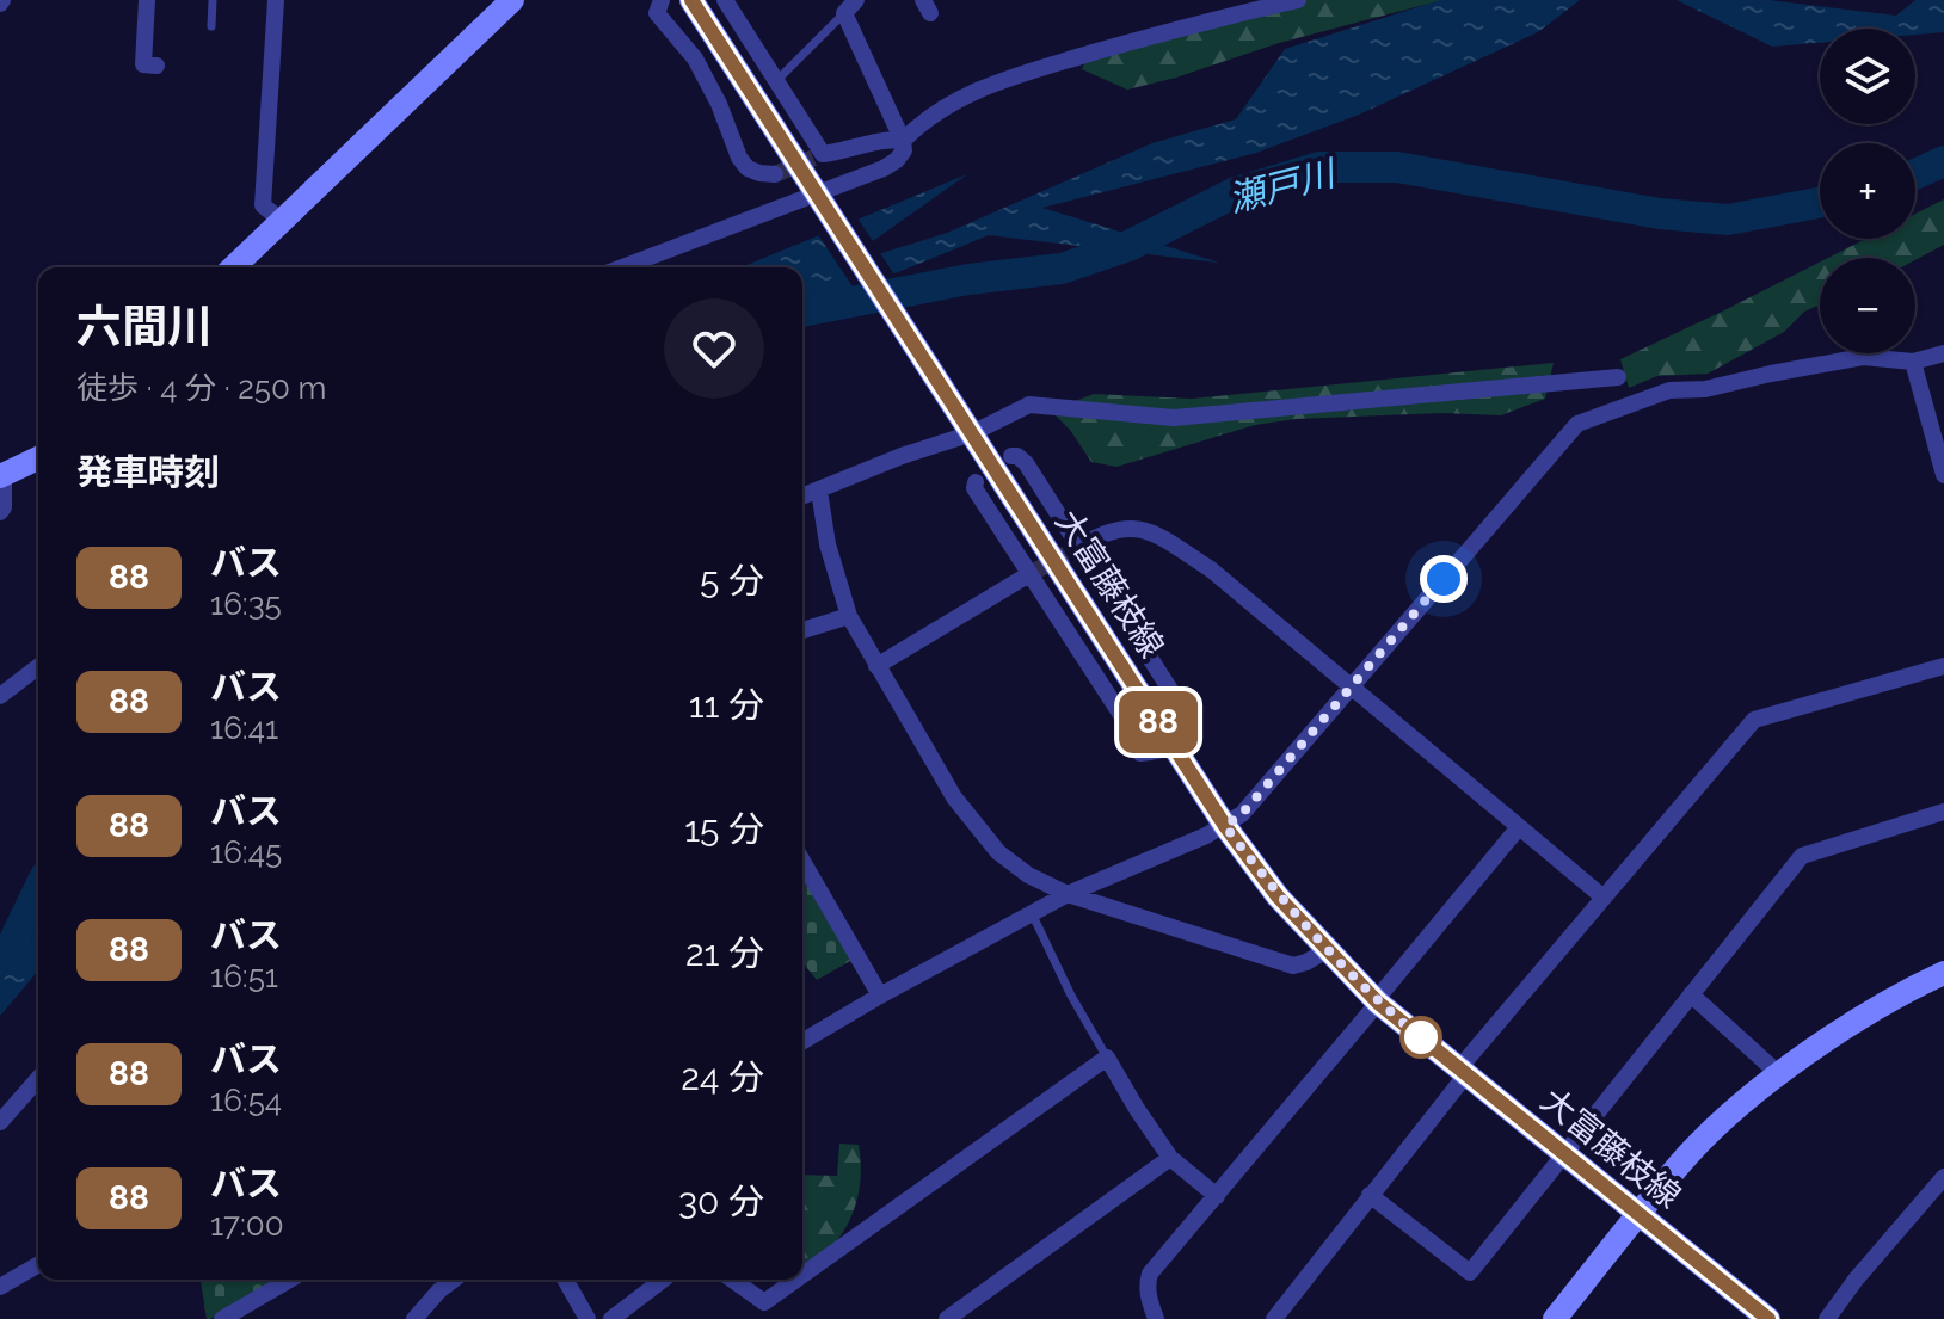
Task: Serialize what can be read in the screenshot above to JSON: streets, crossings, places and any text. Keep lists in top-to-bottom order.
{
  "streets": {
    "main road": ["大富藤枝線"]
  },
  "water": ["瀬戸川"],
  "lines": ["bus line 88"],
  "page": {
    "on_map": "88",
    "map_buttons": ["+", "−"],
    "heading": [
      ["六間川", "徒歩 · 4 分 · 250 m"],
      "発車時刻"
    ],
    "list": [
      {
        "mark": "88",
        "name": "バス",
        "note": "16:35",
        "value": "5 分"
      },
      {
        "mark": "88",
        "name": "バス",
        "note": "16:41",
        "value": "11 分"
      },
      {
        "mark": "88",
        "name": "バス",
        "note": "16:45",
        "value": "15 分"
      },
      {
        "mark": "88",
        "name": "バス",
        "note": "16:51",
        "value": "21 分"
      },
      {
        "mark": "88",
        "name": "バス",
        "note": "16:54",
        "value": "24 分"
      },
      {
        "mark": "88",
        "name": "バス",
        "note": "17:00",
        "value": "30 分"
      }
    ]
  }
}
